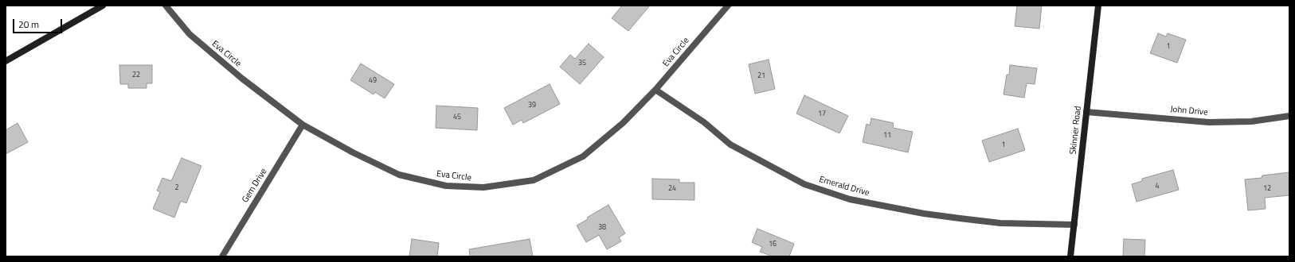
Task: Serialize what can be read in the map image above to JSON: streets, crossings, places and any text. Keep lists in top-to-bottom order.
{
  "streets": {
    "street": [
      "Eva Circle",
      "John Drive",
      "Skinner Road",
      "Gem Drive",
      "Emerald Drive"
    ]
  },
  "crossings": [
    ["Eva Circle", "Gem Drive"],
    ["Eva Circle", "Emerald Drive"],
    ["John Drive", "Skinner Road"],
    ["Skinner Road", "Emerald Drive"]
  ],
  "house_numbers": [
    "1",
    "35",
    "22",
    "21",
    "49",
    "39",
    "17",
    "45",
    "11",
    "1",
    "4",
    "2",
    "24",
    "12",
    "38",
    "16"
  ],
  "scale_bar": "20 m"
}
